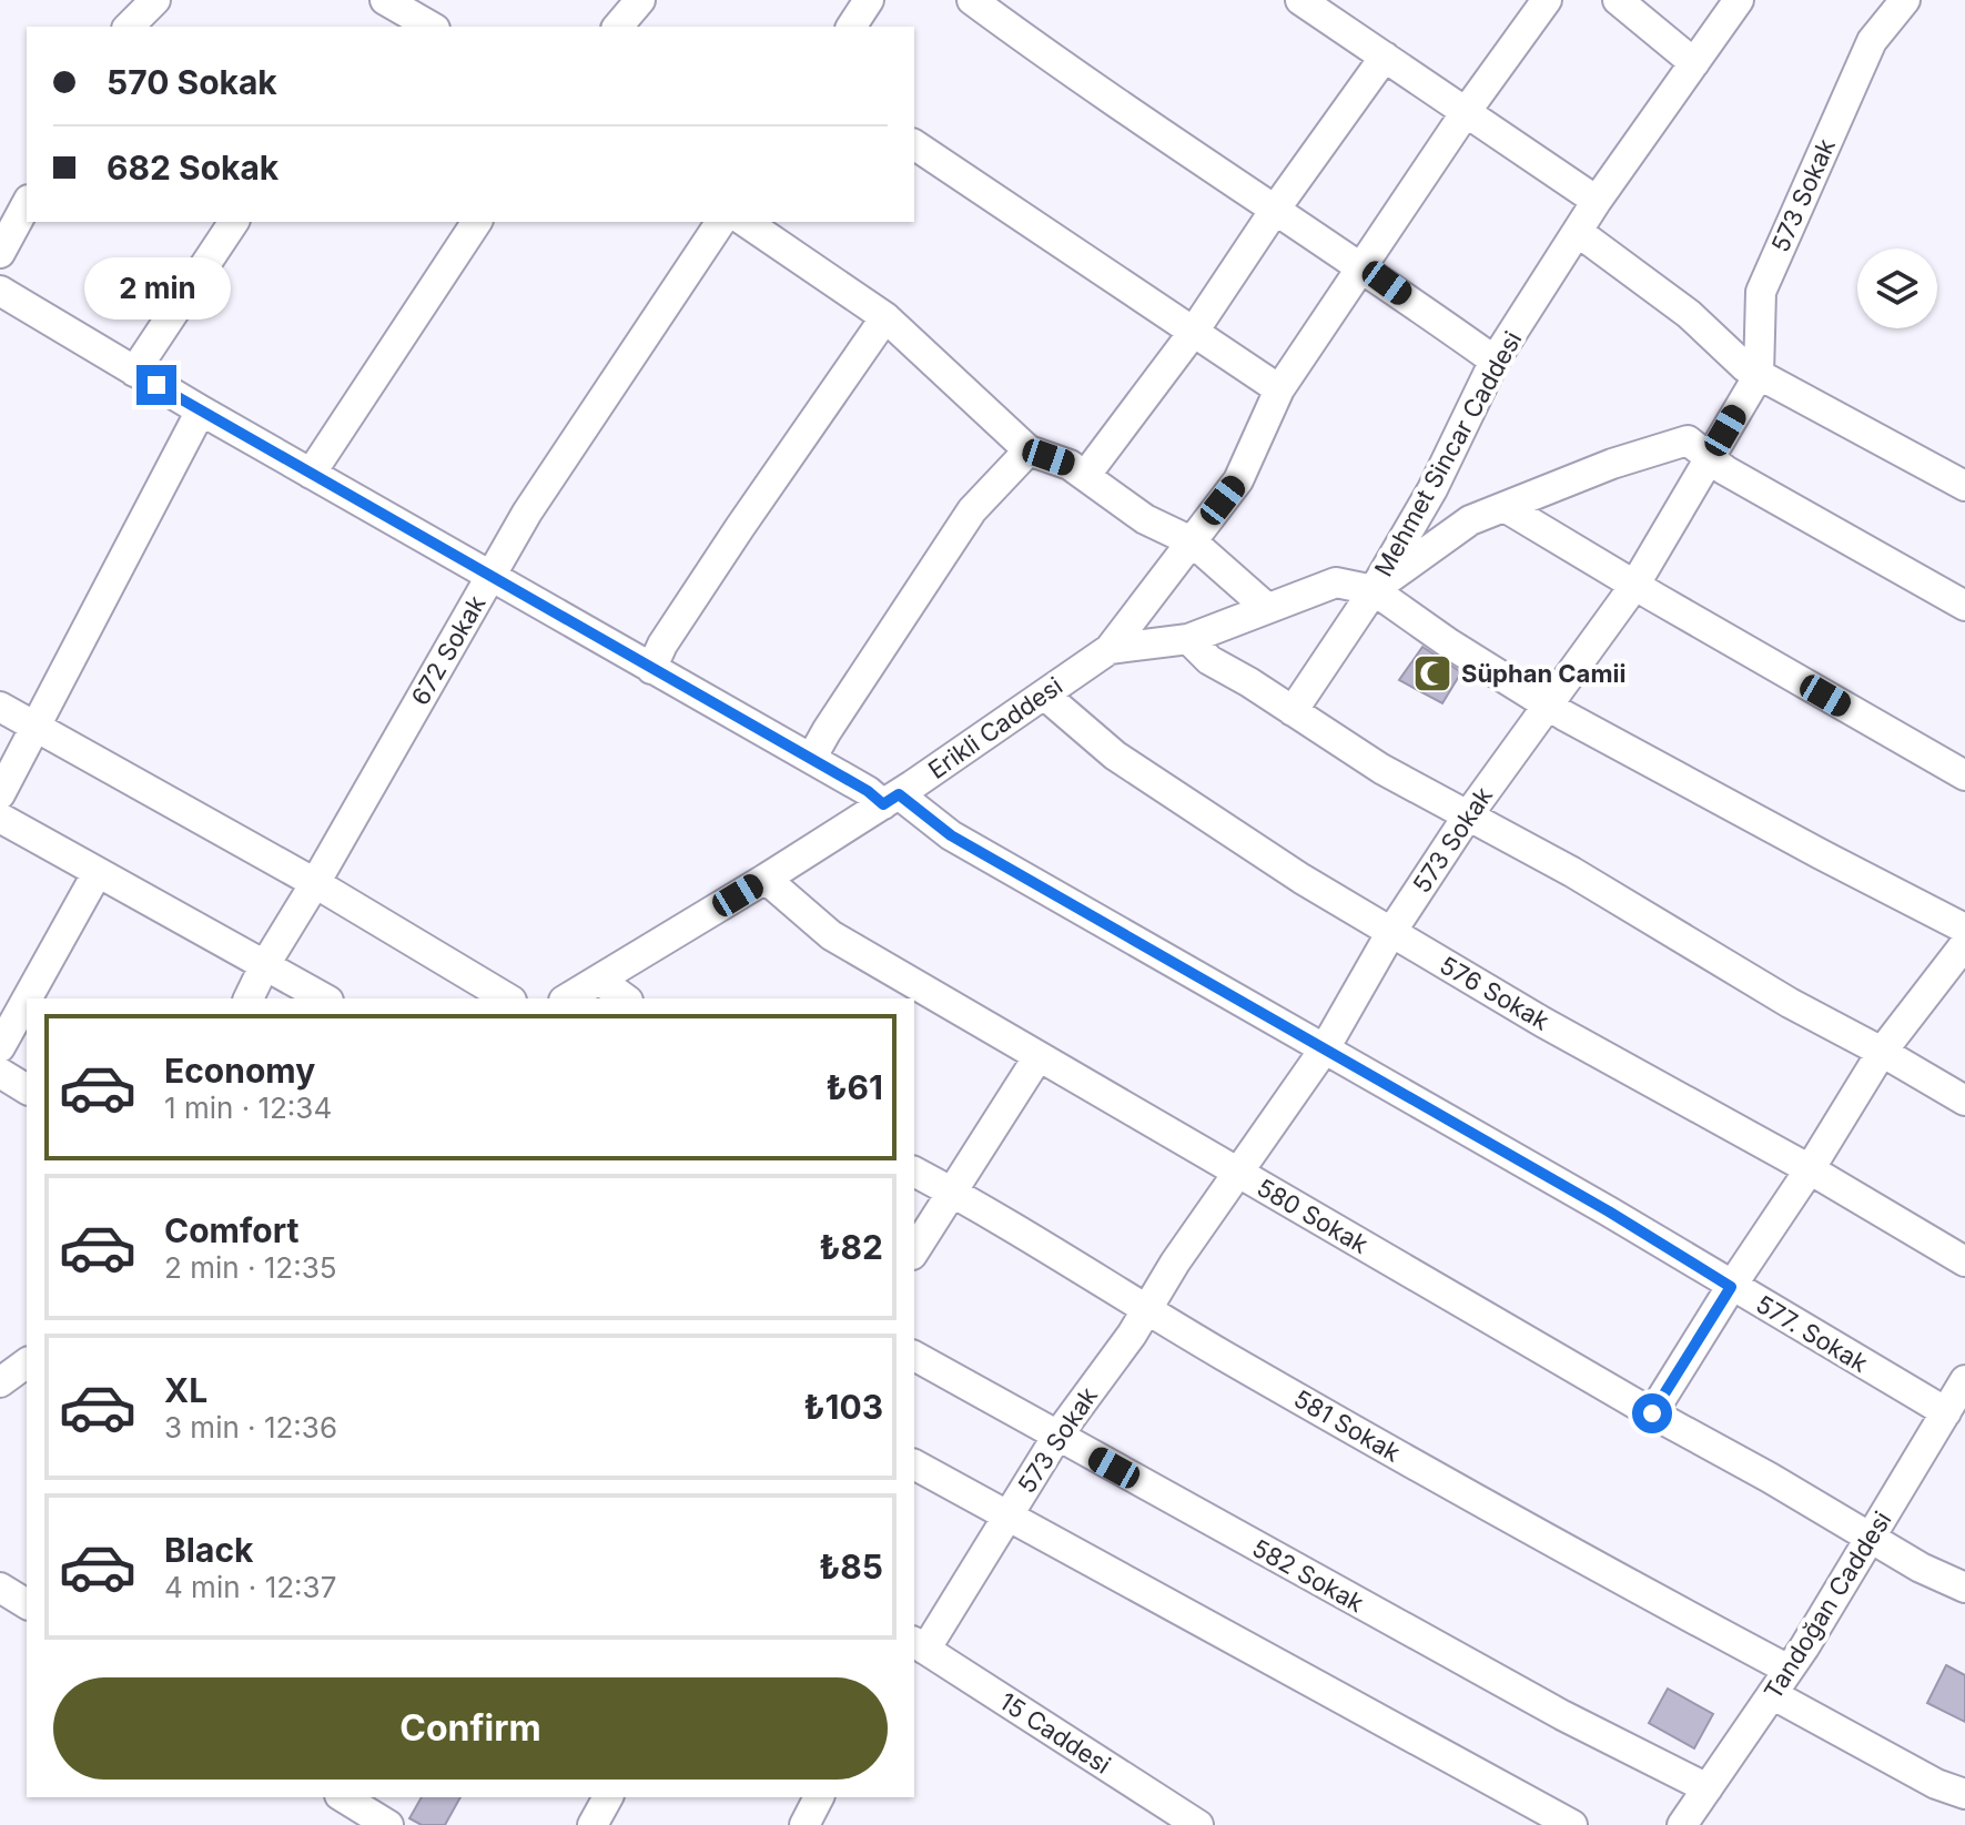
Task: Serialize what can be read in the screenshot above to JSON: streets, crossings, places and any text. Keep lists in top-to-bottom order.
{
  "streets": {
    "street": [
      "573 Sokak",
      "Mehmet Sincar Caddesi",
      "672 Sokak",
      "Erikli Caddesi",
      "576 Sokak",
      "580 Sokak",
      "577. Sokak",
      "581 Sokak",
      "582 Sokak",
      "Tandoğan Caddesi",
      "15 Caddesi"
    ]
  },
  "crossings": [
    ["573 Sokak", "576 Sokak"],
    ["573 Sokak", "580 Sokak"],
    ["573 Sokak", "577. Sokak"],
    ["573 Sokak", "581 Sokak"],
    ["573 Sokak", "582 Sokak"],
    ["573 Sokak", "15 Caddesi"],
    ["Mehmet Sincar Caddesi", "Erikli Caddesi"],
    ["672 Sokak", "577. Sokak"],
    ["Erikli Caddesi", "576 Sokak"],
    ["Erikli Caddesi", "580 Sokak"],
    ["Erikli Caddesi", "577. Sokak"],
    ["580 Sokak", "Tandoğan Caddesi"],
    ["577. Sokak", "Tandoğan Caddesi"],
    ["581 Sokak", "Tandoğan Caddesi"],
    ["582 Sokak", "Tandoğan Caddesi"]
  ],
  "places": {
    "mosque": ["Süphan Camii"]
  },
  "page": {
    "banner": ["570 Sokak", "682 Sokak"],
    "bubble": "2 min",
    "list": [
      {
        "name": "Economy",
        "note": "1 min · 12:34",
        "value": "₺61"
      },
      {
        "name": "Comfort",
        "note": "2 min · 12:35",
        "value": "₺82"
      },
      {
        "name": "XL",
        "note": "3 min · 12:36",
        "value": "₺103"
      },
      {
        "name": "Black",
        "note": "4 min · 12:37",
        "value": "₺85"
      }
    ],
    "buttons": "Confirm"
  }
}
